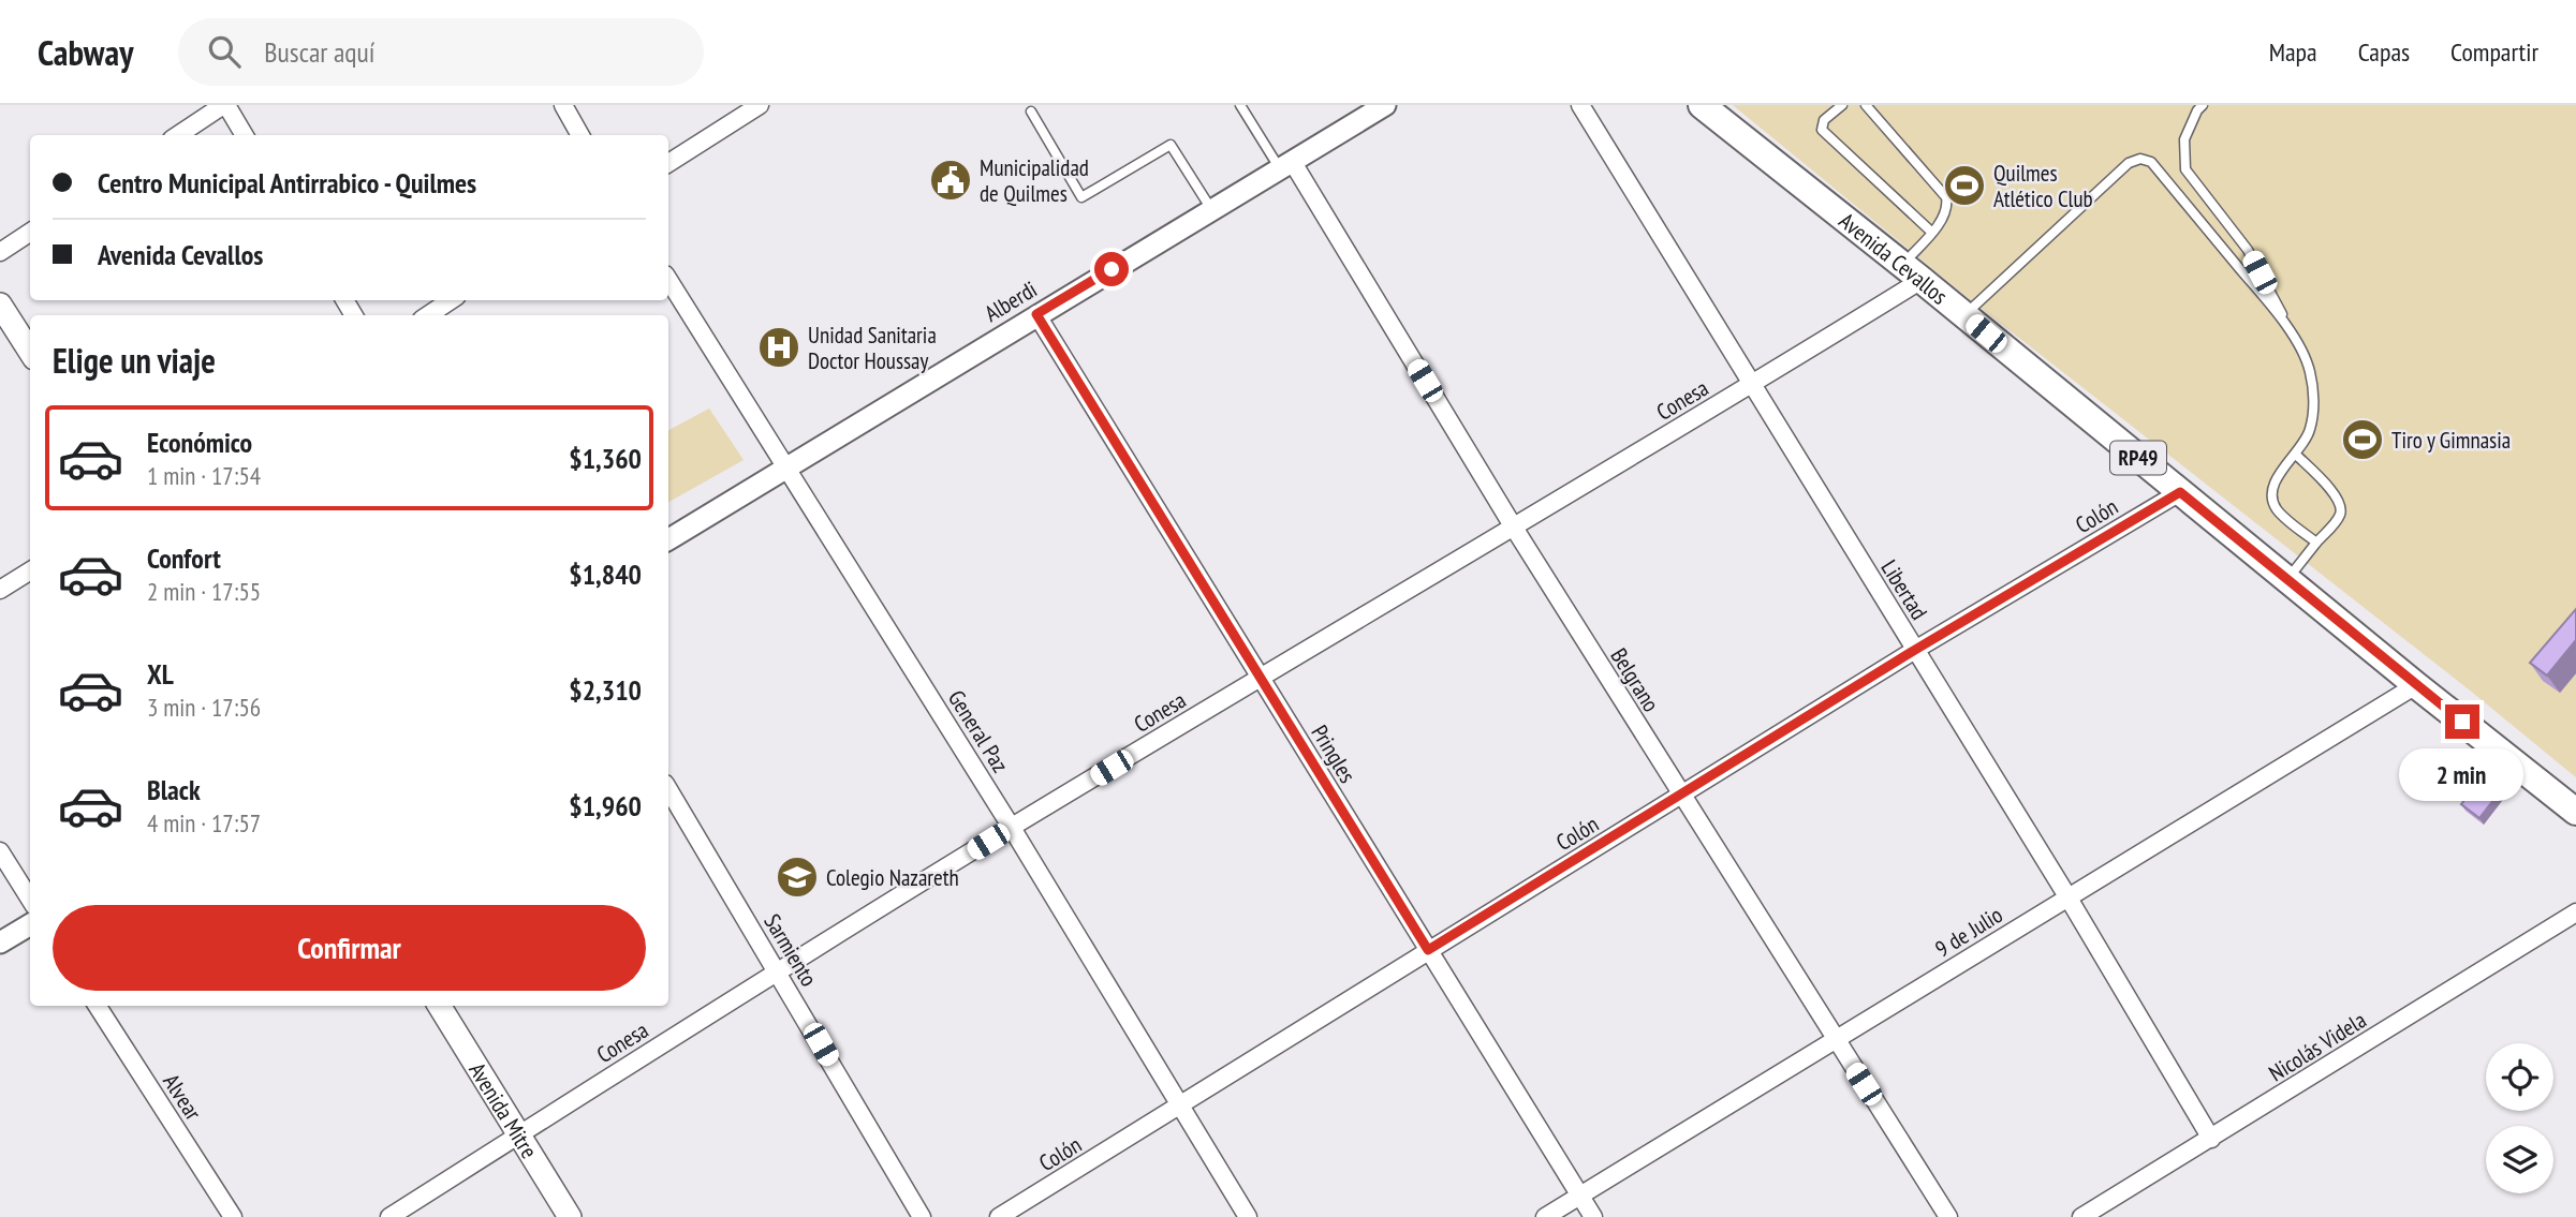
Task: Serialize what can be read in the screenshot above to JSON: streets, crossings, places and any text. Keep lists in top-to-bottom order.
{
  "streets": {
    "main road": ["Avenida Cevallos", "RP49", "Avenida Mitre"],
    "street": [
      "Alberdi",
      "Conesa",
      "Colón",
      "Libertad",
      "Belgrano",
      "General Paz",
      "Pringles",
      "9 de Julio",
      "Sarmiento",
      "Nicolás Videla",
      "Alvear"
    ]
  },
  "crossings": [
    ["Avenida Cevallos", "Conesa"],
    ["Avenida Cevallos", "Colón"],
    ["Avenida Cevallos", "9 de Julio"],
    ["Alberdi", "Belgrano"],
    ["Alberdi", "General Paz"],
    ["Alberdi", "Pringles"],
    ["Conesa", "Libertad"],
    ["Conesa", "Belgrano"],
    ["Conesa", "General Paz"],
    ["Conesa", "Pringles"],
    ["Conesa", "Sarmiento"],
    ["Conesa", "Avenida Mitre"],
    ["Colón", "Libertad"],
    ["Colón", "Belgrano"],
    ["Colón", "General Paz"],
    ["Colón", "Pringles"],
    ["Libertad", "9 de Julio"],
    ["Libertad", "Nicolás Videla"],
    ["Belgrano", "9 de Julio"],
    ["Pringles", "9 de Julio"]
  ],
  "places": {
    "public building": ["Municipalidad de Quilmes"],
    "sports": ["Quilmes Atlético Club", "Tiro y Gimnasia"],
    "hospital": ["Unidad Sanitaria Doctor Houssay"],
    "school or university": ["Colegio Nazareth"]
  },
  "page": {
    "header": "Cabway",
    "search": "Buscar aquí",
    "nav": ["Mapa", "Capas", "Compartir"],
    "banner": ["Centro Municipal Antirrabico - Quilmes", "Avenida Cevallos"],
    "heading": "Elige un viaje",
    "list": [
      {
        "name": "Económico",
        "note": "1 min · 17:54",
        "value": "$1,360"
      },
      {
        "name": "Confort",
        "note": "2 min · 17:55",
        "value": "$1,840"
      },
      {
        "name": "XL",
        "note": "3 min · 17:56",
        "value": "$2,310"
      },
      {
        "name": "Black",
        "note": "4 min · 17:57",
        "value": "$1,960"
      }
    ],
    "bubble": "2 min",
    "buttons": "Confirmar"
  }
}
